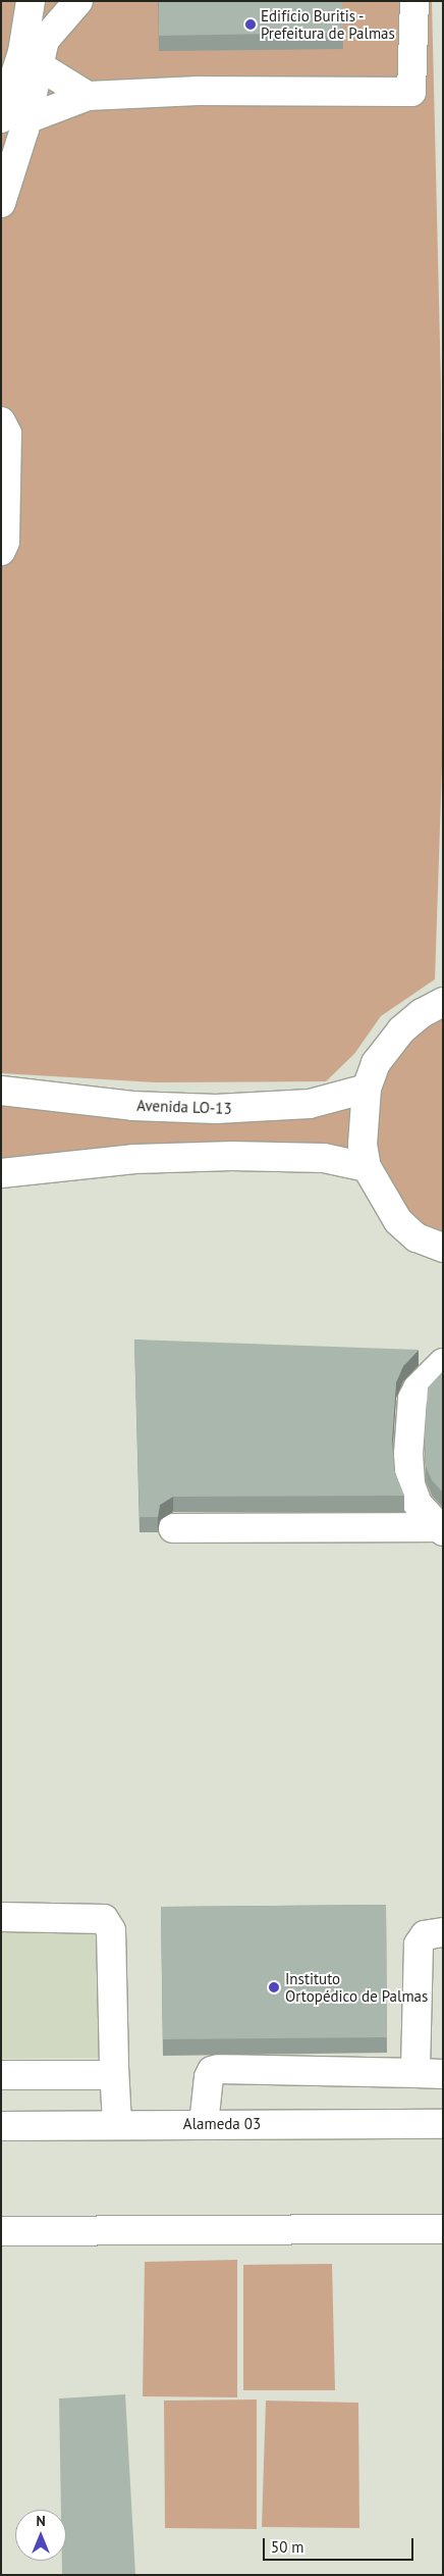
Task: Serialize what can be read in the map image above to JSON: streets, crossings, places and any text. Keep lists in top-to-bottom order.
{
  "streets": {
    "street": ["Avenida LO-13", "Alameda 03"]
  },
  "places": ["Edifício Buritis - Prefeitura de Palmas", "Instituto Ortopédico de Palmas"],
  "scale_bar": "50 m",
  "north": "top"
}
